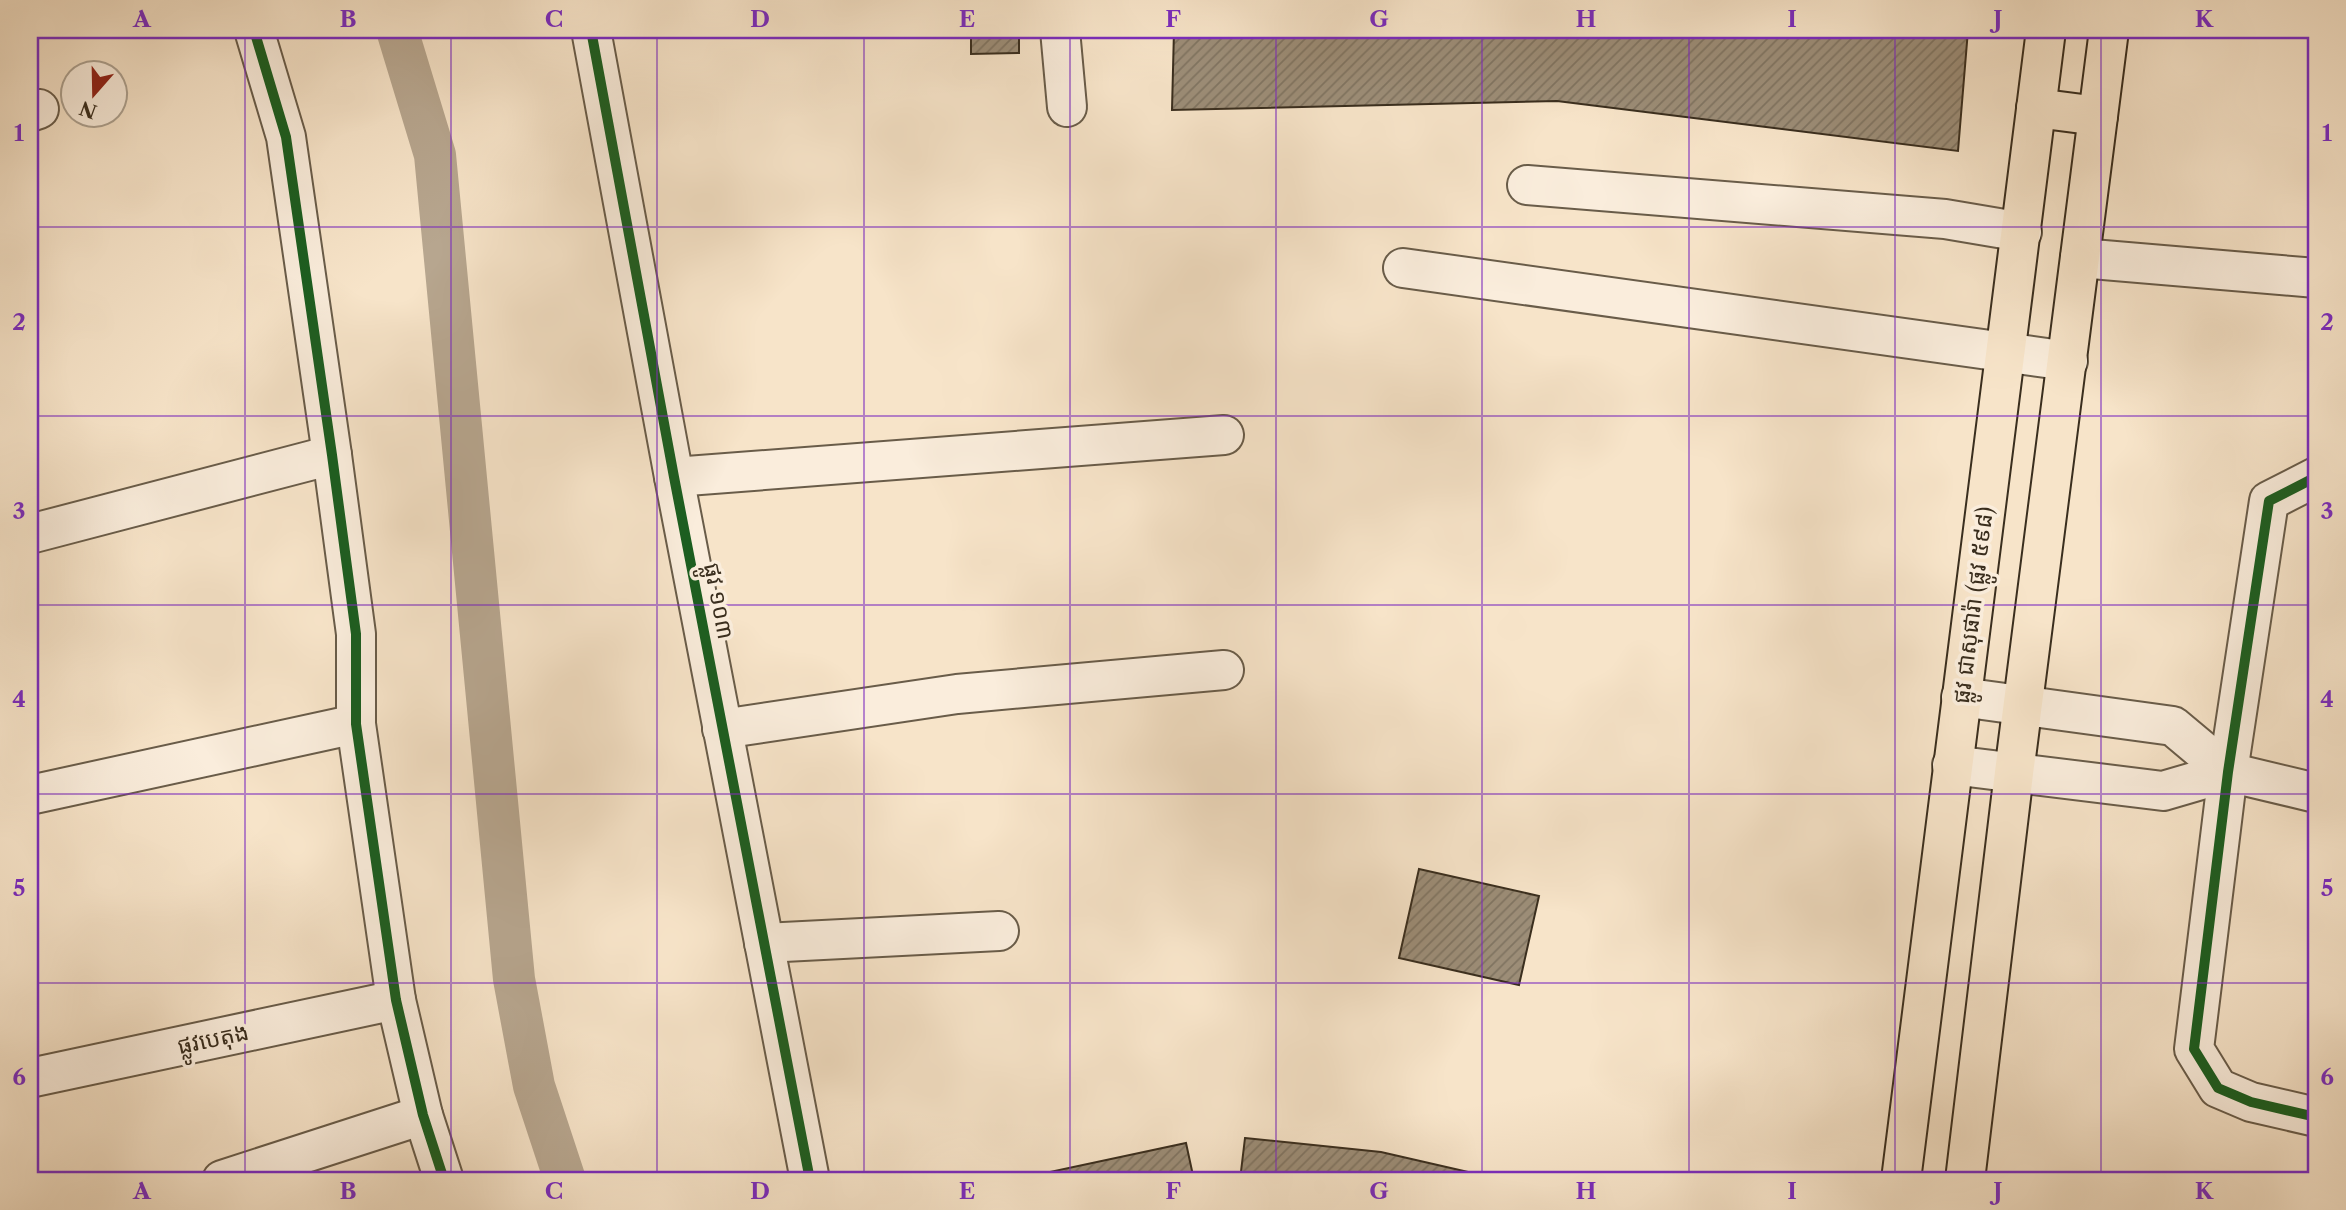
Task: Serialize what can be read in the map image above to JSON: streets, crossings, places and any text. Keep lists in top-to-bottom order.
{
  "streets": {
    "main road": ["ផ្លូវ ជាសុផារ៉ា (ផ្លូវ ៥៩៨)"],
    "street": ["ផ្លូវ ១០៣", "ផ្លូវបេតុង"]
  },
  "north": "bottom",
  "grid": {
    "columns": [
      "A",
      "B",
      "C",
      "D",
      "E",
      "F",
      "G",
      "H",
      "I",
      "J",
      "K"
    ],
    "rows": [
      "1",
      "2",
      "3",
      "4",
      "5",
      "6"
    ]
  }
}
